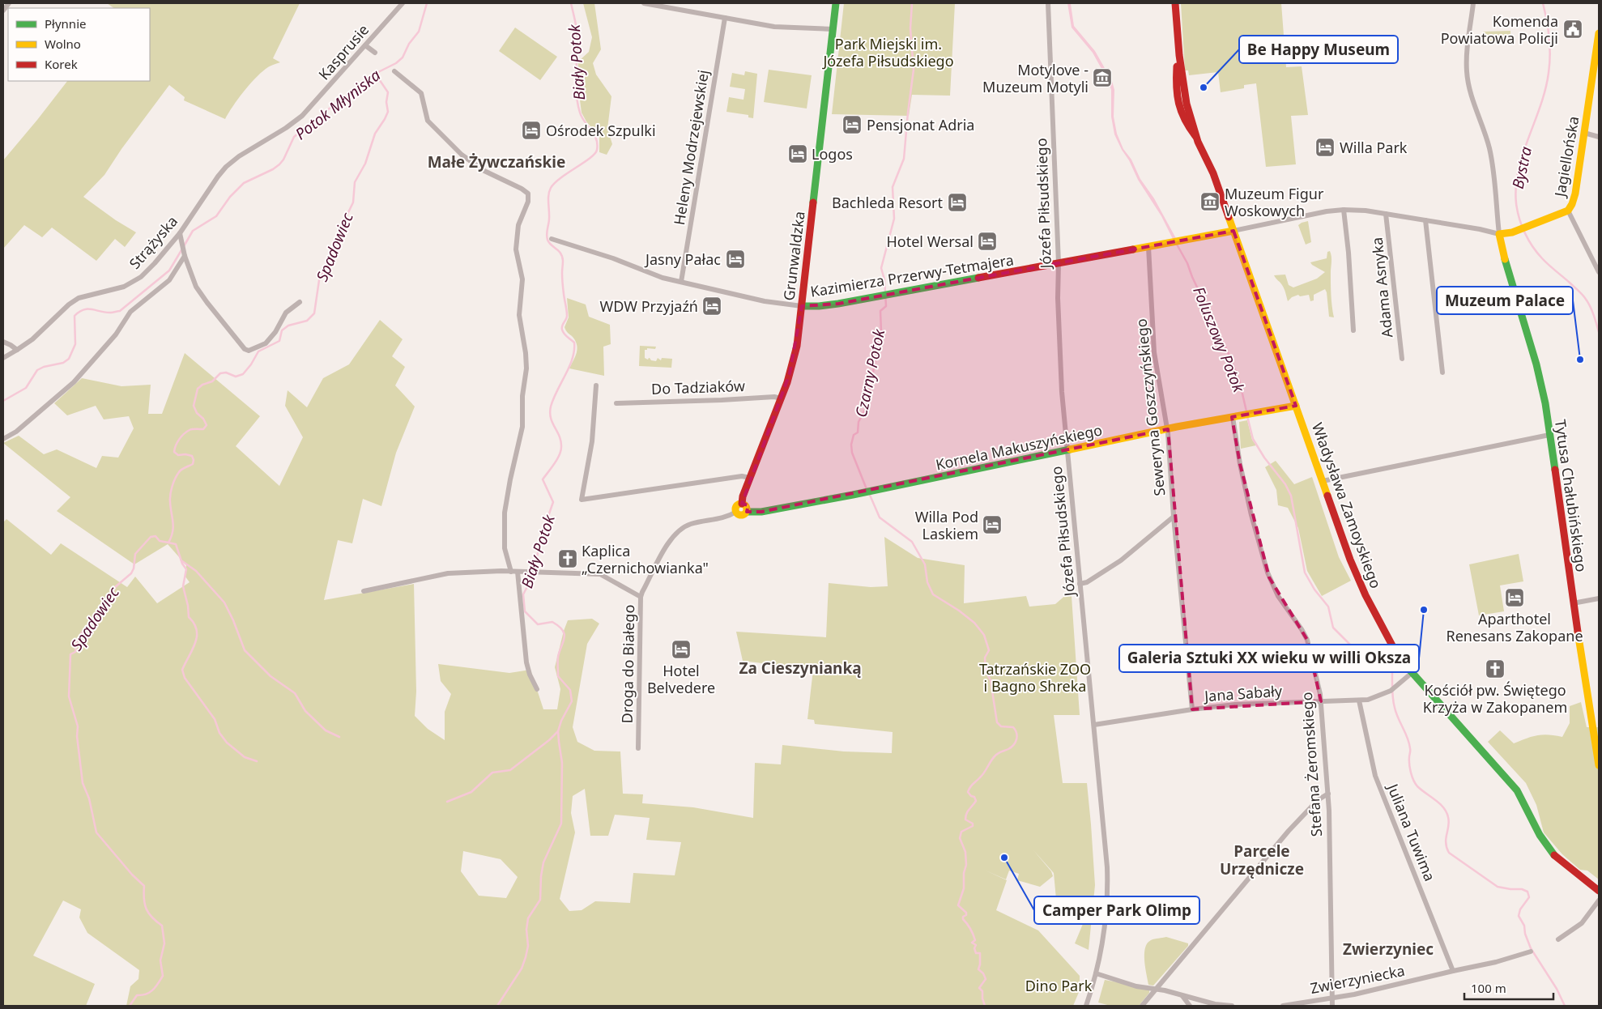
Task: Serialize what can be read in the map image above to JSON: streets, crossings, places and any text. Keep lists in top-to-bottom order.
{
  "streets": {
    "street": [
      "Kasprusie",
      "Heleny Modrzejewskiej",
      "Jagiellońska",
      "Józefa Piłsudskiego",
      "Strążyska",
      "Grunwaldzka",
      "Kazimierza Przerwy-Tetmajera",
      "Adama Asnyka",
      "Do Tadziaków",
      "Seweryna Goszczyńskiego",
      "Kornela Makuszyńskiego",
      "Tytusa Chałubińskiego",
      "Władysława Zamoyskiego",
      "Droga do Białego",
      "Jana Sabały",
      "Stefana Żeromskiego",
      "Juliana Tuwima",
      "Zwierzyniecka"
    ]
  },
  "crossings": [
    ["Kasprusie", "Strążyska"],
    ["Heleny Modrzejewskiej", "Kazimierza Przerwy-Tetmajera"],
    ["Jagiellońska", "Tytusa Chałubińskiego"],
    ["Józefa Piłsudskiego", "Kazimierza Przerwy-Tetmajera"],
    ["Józefa Piłsudskiego", "Kornela Makuszyńskiego"],
    ["Józefa Piłsudskiego", "Jana Sabały"],
    ["Grunwaldzka", "Kazimierza Przerwy-Tetmajera"],
    ["Grunwaldzka", "Do Tadziaków"],
    ["Grunwaldzka", "Kornela Makuszyńskiego"],
    ["Grunwaldzka", "Droga do Białego"],
    ["Kazimierza Przerwy-Tetmajera", "Seweryna Goszczyńskiego"],
    ["Kazimierza Przerwy-Tetmajera", "Władysława Zamoyskiego"],
    ["Seweryna Goszczyńskiego", "Kornela Makuszyńskiego"],
    ["Seweryna Goszczyńskiego", "Jana Sabały"],
    ["Kornela Makuszyńskiego", "Władysława Zamoyskiego"],
    ["Kornela Makuszyńskiego", "Droga do Białego"],
    ["Kornela Makuszyńskiego", "Stefana Żeromskiego"],
    ["Władysława Zamoyskiego", "Jana Sabały"],
    ["Jana Sabały", "Stefana Żeromskiego"],
    ["Jana Sabały", "Juliana Tuwima"],
    ["Stefana Żeromskiego", "Zwierzyniecka"],
    ["Juliana Tuwima", "Zwierzyniecka"]
  ],
  "districts": [
    "Małe Żywczańskie",
    "Za Cieszynianką",
    "Parcele Urzędnicze",
    "Zwierzyniec"
  ],
  "water": [
    "Biały Potok",
    "Potok Młyniska",
    "Bystra",
    "Spadowiec",
    "Foluszowy Potok",
    "Czarny Potok"
  ],
  "parks": ["Park Miejski im. Józefa Piłsudskiego", "Tatrzańskie ZOO i Bagno Shreka", "Dino Park"],
  "places": {
    "public building": ["Komenda Powiatowa Policji"],
    "museum": ["Motylove - Muzeum Motyli", "Muzeum Figur Woskowych"],
    "other": [
      "Be Happy Museum",
      "Muzeum Palace",
      "Galeria Sztuki XX wieku w willi Oksza",
      "Camper Park Olimp"
    ],
    "hotel": [
      "Pensjonat Adria",
      "Ośrodek Szpulki",
      "Willa Park",
      "Logos",
      "Bachleda Resort",
      "Hotel Wersal",
      "Jasny Pałac",
      "WDW Przyjaźń",
      "Willa Pod Laskiem",
      "Aparthotel Renesans Zakopane",
      "Hotel Belvedere"
    ],
    "church": ["Kaplica „Czernichowianka\"", "Kościół pw. Świętego Krzyża w Zakopanem"]
  },
  "legend": ["Płynnie", "Wolno", "Korek"],
  "scale_bar": "100 m"
}
